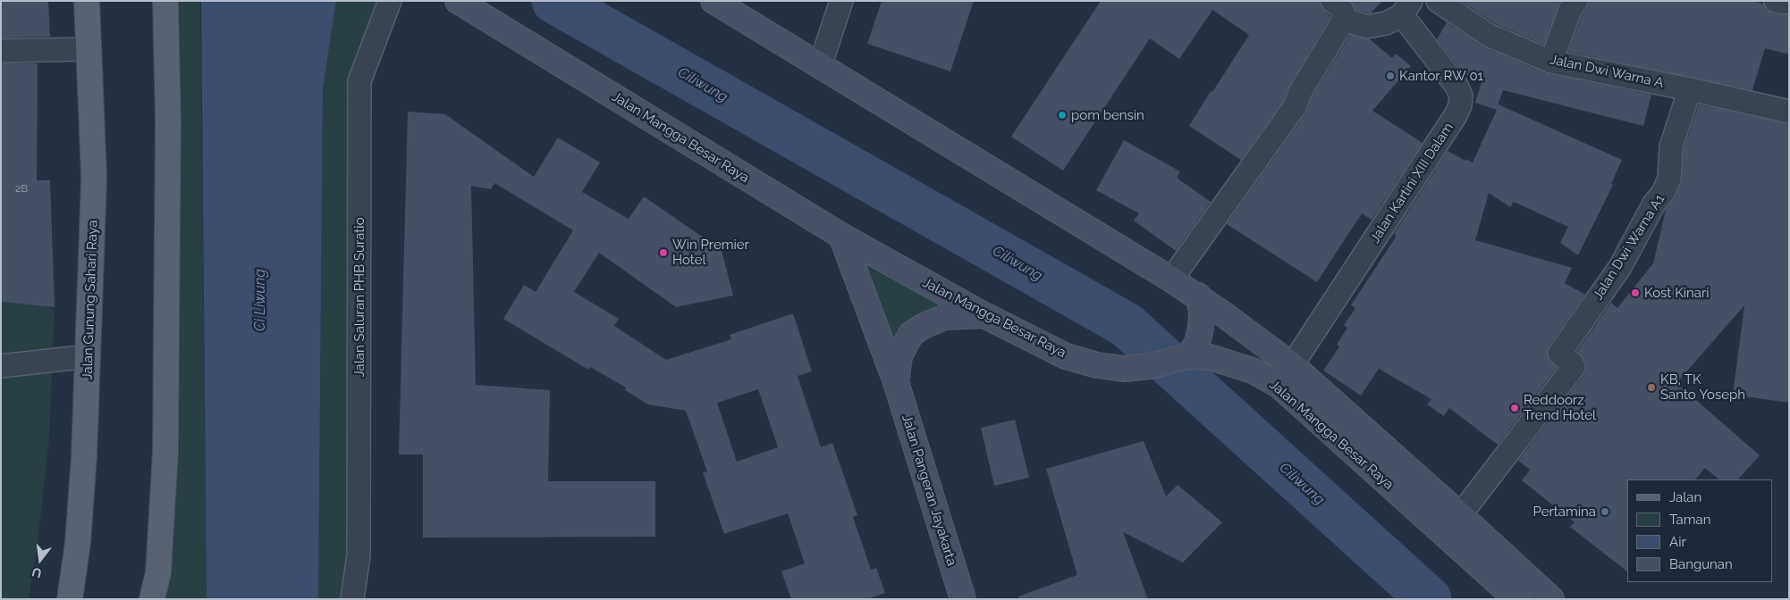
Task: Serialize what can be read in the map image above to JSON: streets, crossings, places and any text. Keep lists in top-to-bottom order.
{
  "streets": {
    "main road": ["Jalan Mangga Besar Raya", "Jalan Gunung Sahari Raya", "Jalan Pangeran Jayakarta"],
    "street": [
      "Jalan Dwi Warna A",
      "Jalan Kartini XIII Dalam",
      "Jalan Dwi Warna A1",
      "Jalan Saluran PHB Suratio"
    ]
  },
  "crossings": [
    ["Jalan Dwi Warna A", "Jalan Dwi Warna A1"],
    ["Jalan Mangga Besar Raya", "Jalan Kartini XIII Dalam"],
    ["Jalan Mangga Besar Raya", "Jalan Dwi Warna A1"],
    ["Jalan Mangga Besar Raya", "Jalan Pangeran Jayakarta"]
  ],
  "water": ["Ciliwung", "Ci Liwung"],
  "places": [
    "Kantor RW 01",
    "pom bensin",
    "Win Premier Hotel",
    "Kost Kinari",
    "KB, TK Santo Yoseph",
    "Reddoorz Trend Hotel",
    "Pertamina"
  ],
  "house_numbers": ["2B"],
  "legend": [
    "Jalan",
    "Taman",
    "Air",
    "Bangunan"
  ],
  "north": "bottom"
}
